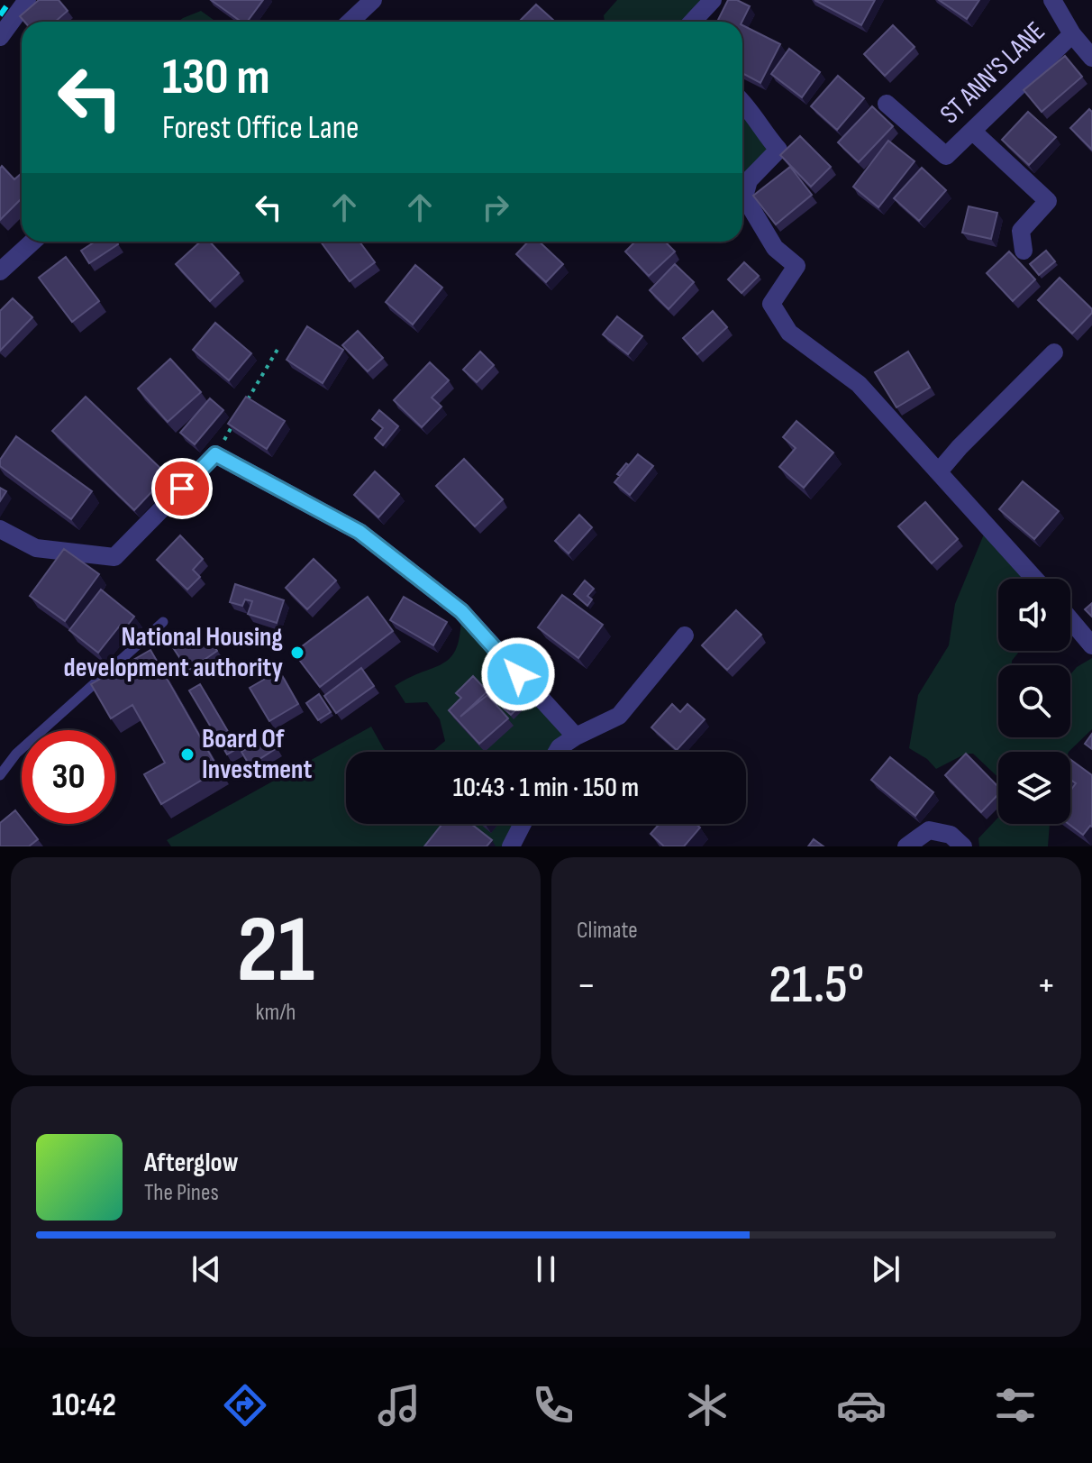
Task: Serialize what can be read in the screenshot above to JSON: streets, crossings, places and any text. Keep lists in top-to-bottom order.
{
  "streets": {
    "street": ["ST ANN'S LANE"]
  },
  "places": ["National Housing development authority", "Board Of Investment"],
  "page": {
    "turn": ["130 m", "Forest Office Lane"],
    "limit": "30",
    "trip": "10:43 · 1 min · 150 m",
    "tile": [
      ["21", "km/h"],
      "Climate"
    ],
    "heat": ["−", "21.5°", "+"],
    "song": ["Afterglow", "The Pines"],
    "tabs": "10:42"
  }
}
